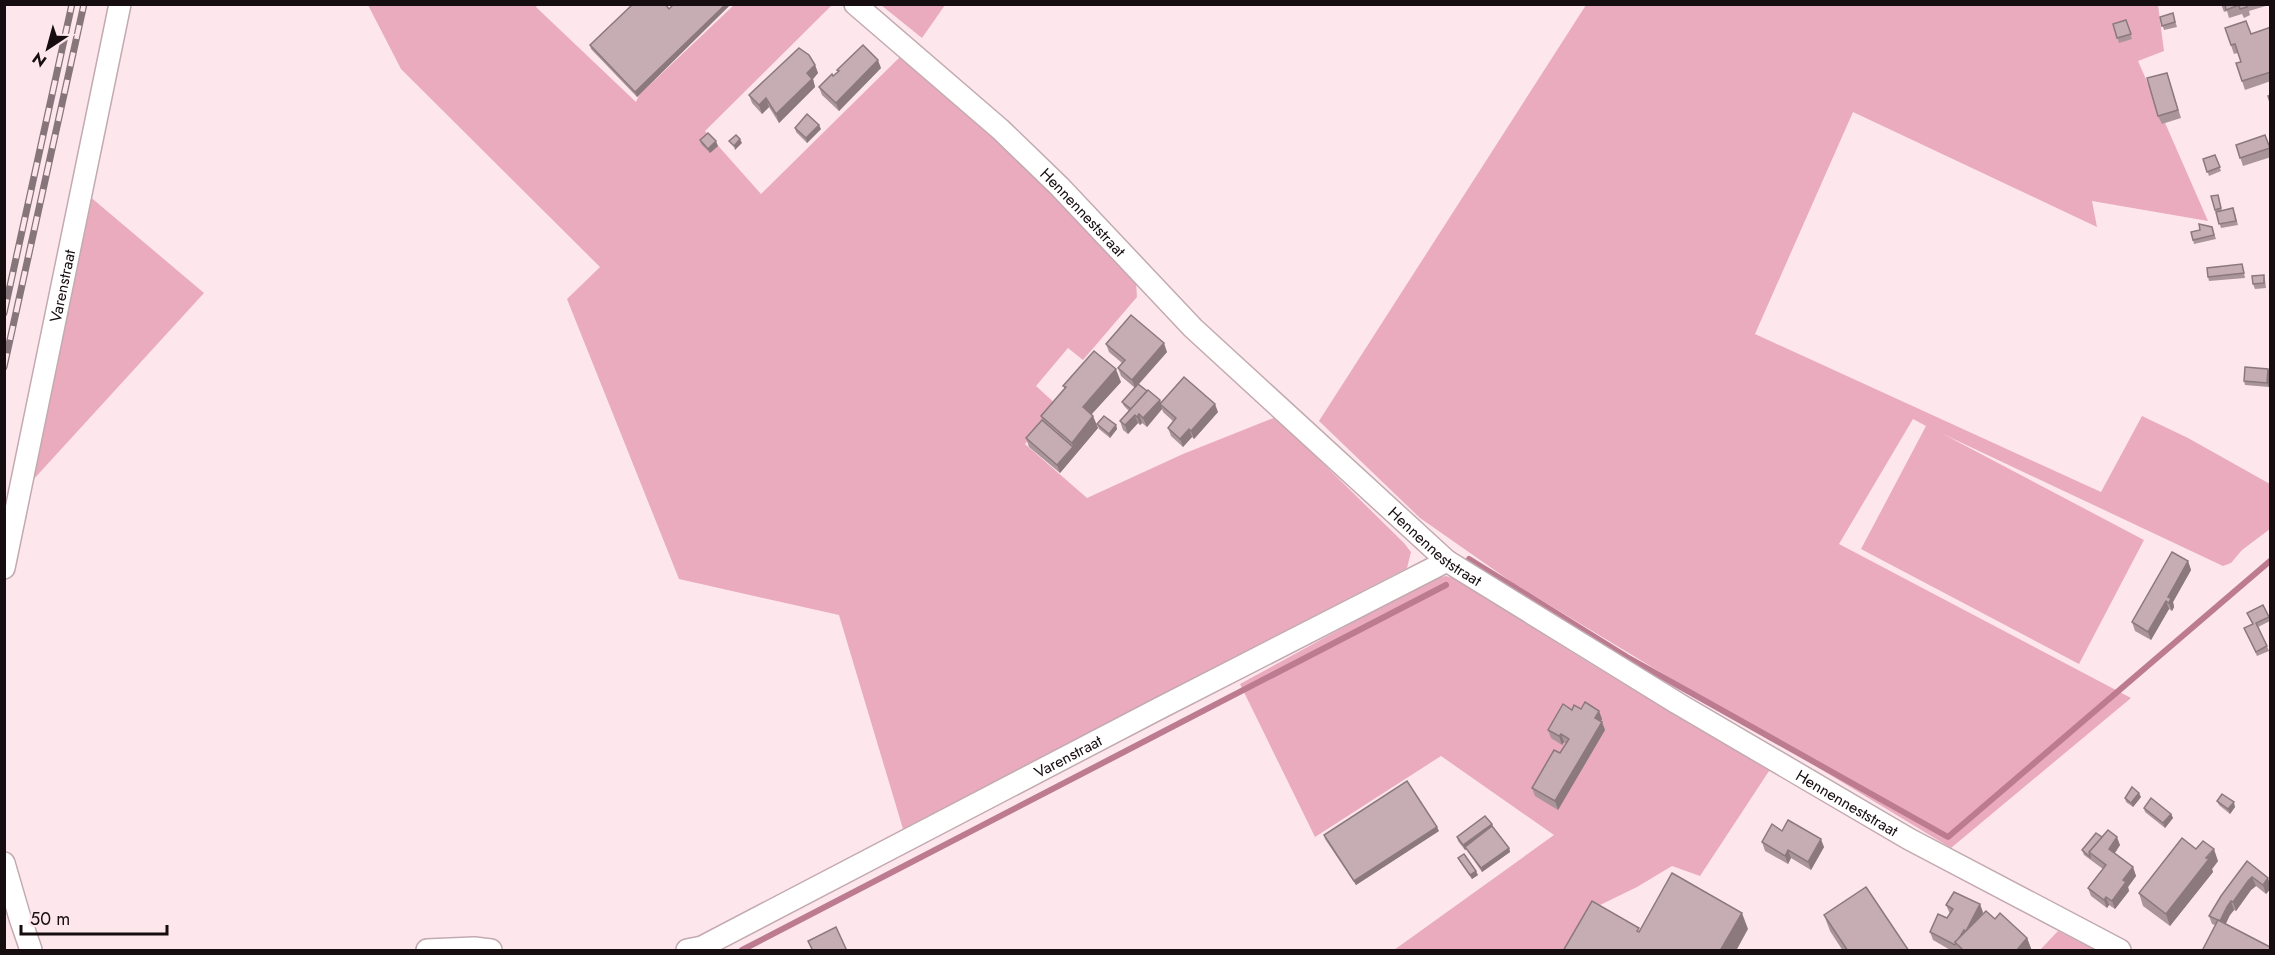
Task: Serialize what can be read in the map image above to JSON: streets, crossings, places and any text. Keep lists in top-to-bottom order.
{
  "streets": {
    "street": ["Hennenneststraat", "Varenstraat"]
  },
  "crossings": [
    ["Hennenneststraat", "Varenstraat"]
  ],
  "scale_bar": "50 m",
  "north": "bottom left"
}
